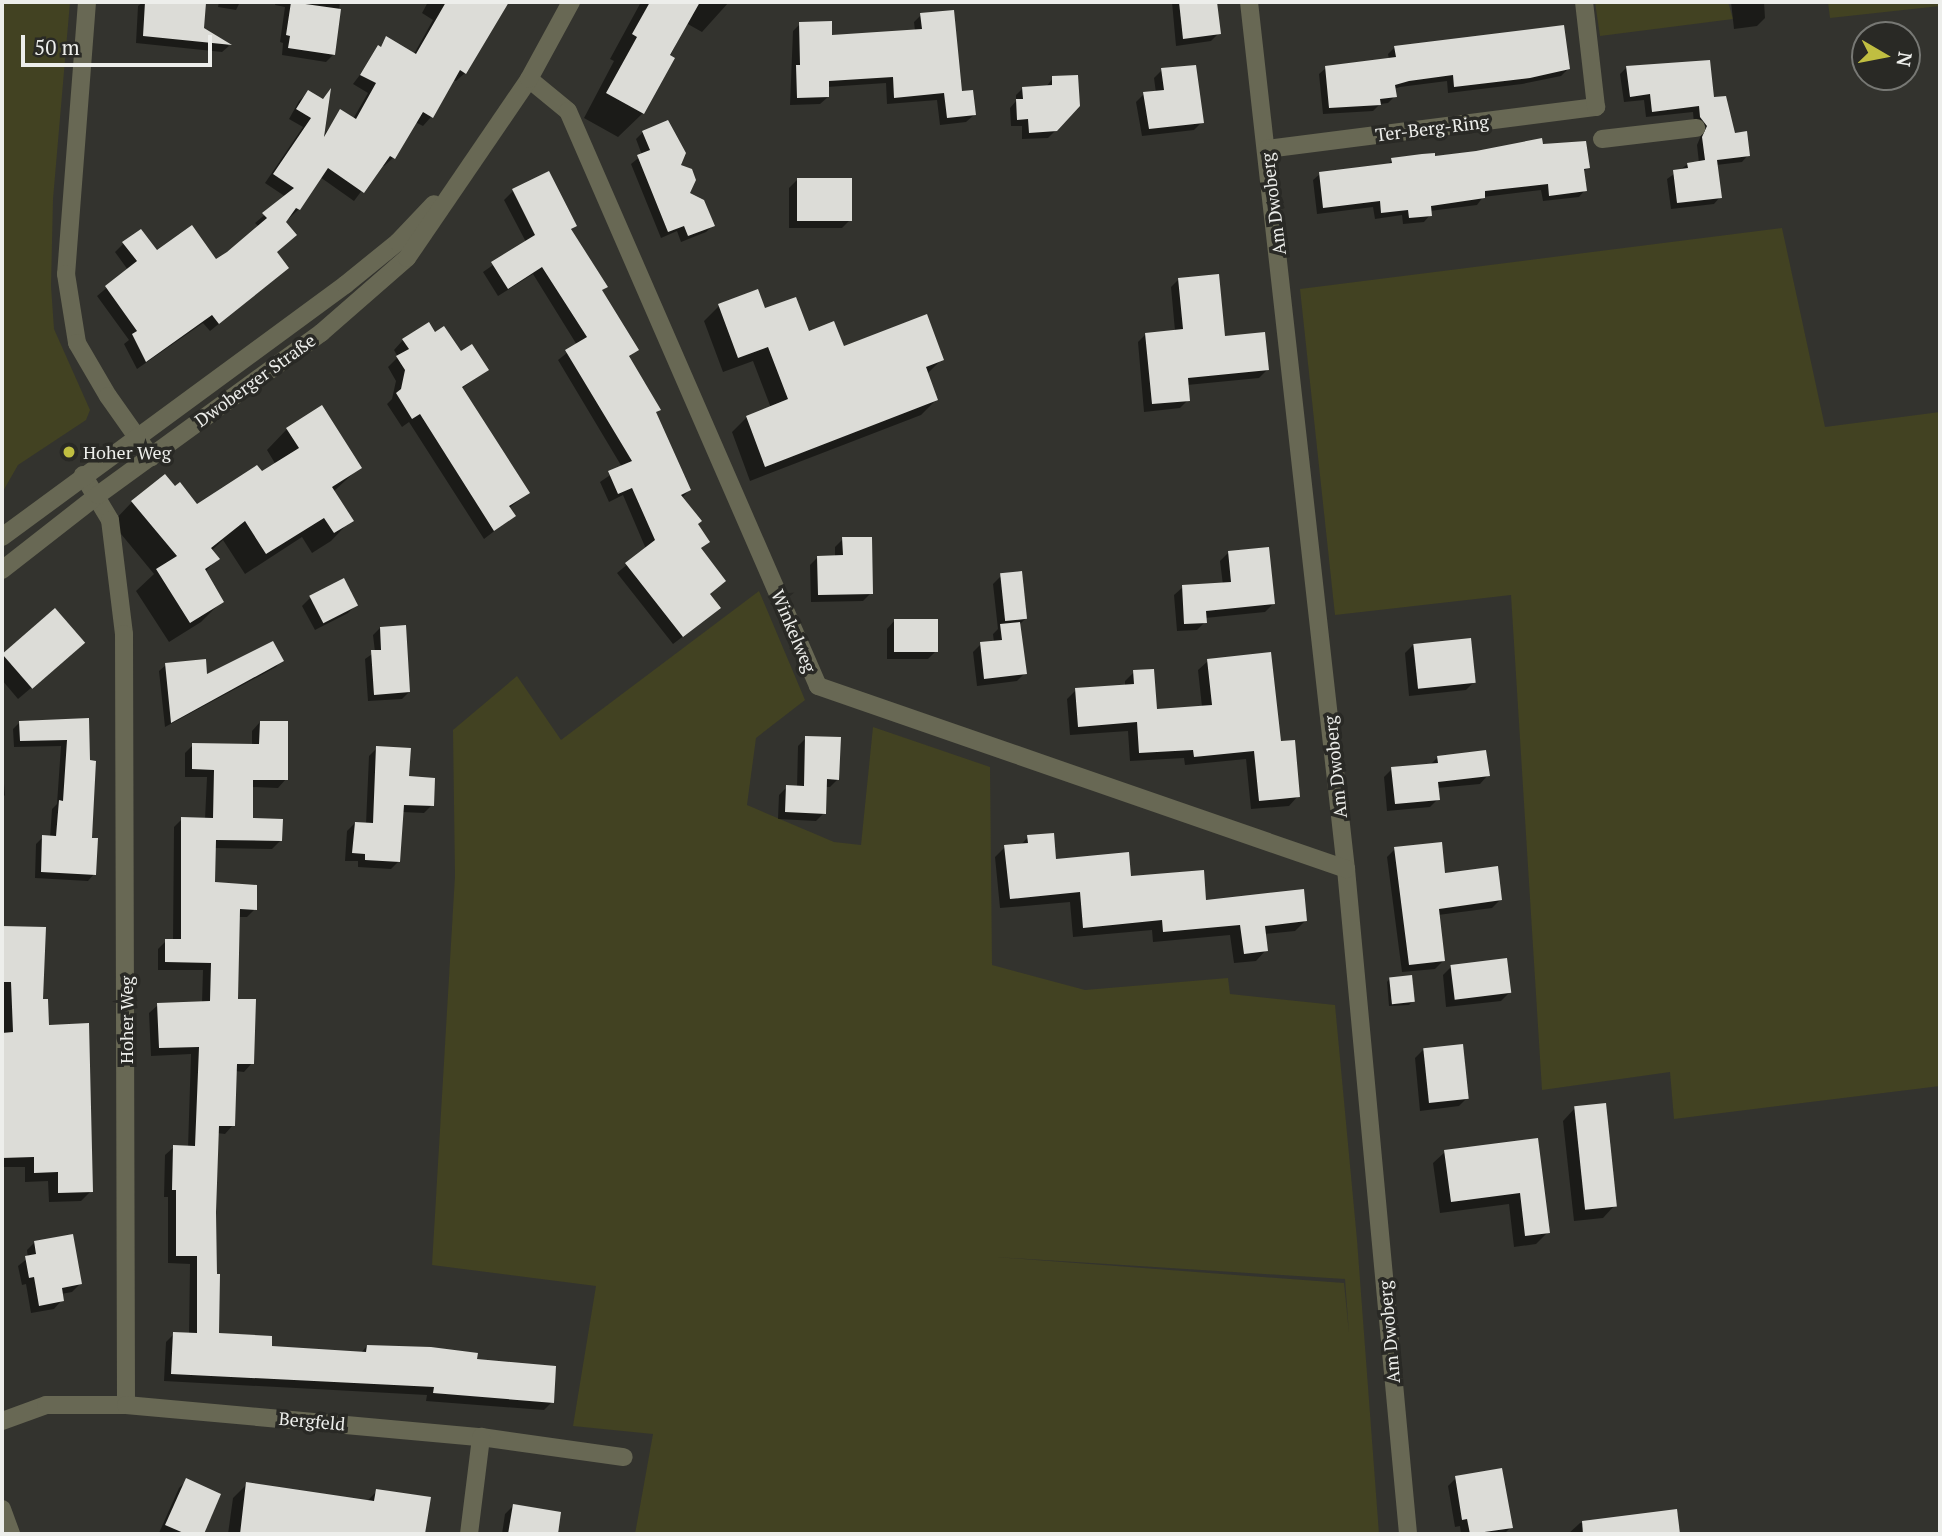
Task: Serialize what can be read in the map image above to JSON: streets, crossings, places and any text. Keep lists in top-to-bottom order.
{
  "streets": {
    "street": [
      "Ter-Berg-Ring",
      "Am Dwoberg",
      "Dwoberger Straße",
      "Winkelweg",
      "Hoher Weg",
      "Bergfeld"
    ]
  },
  "crossings": [
    ["Ter-Berg-Ring", "Am Dwoberg"],
    ["Am Dwoberg", "Winkelweg"],
    ["Dwoberger Straße", "Winkelweg"],
    ["Dwoberger Straße", "Hoher Weg"],
    ["Hoher Weg", "Bergfeld"]
  ],
  "places": ["Hoher Weg"],
  "scale_bar": "50 m",
  "north": "right"
}
